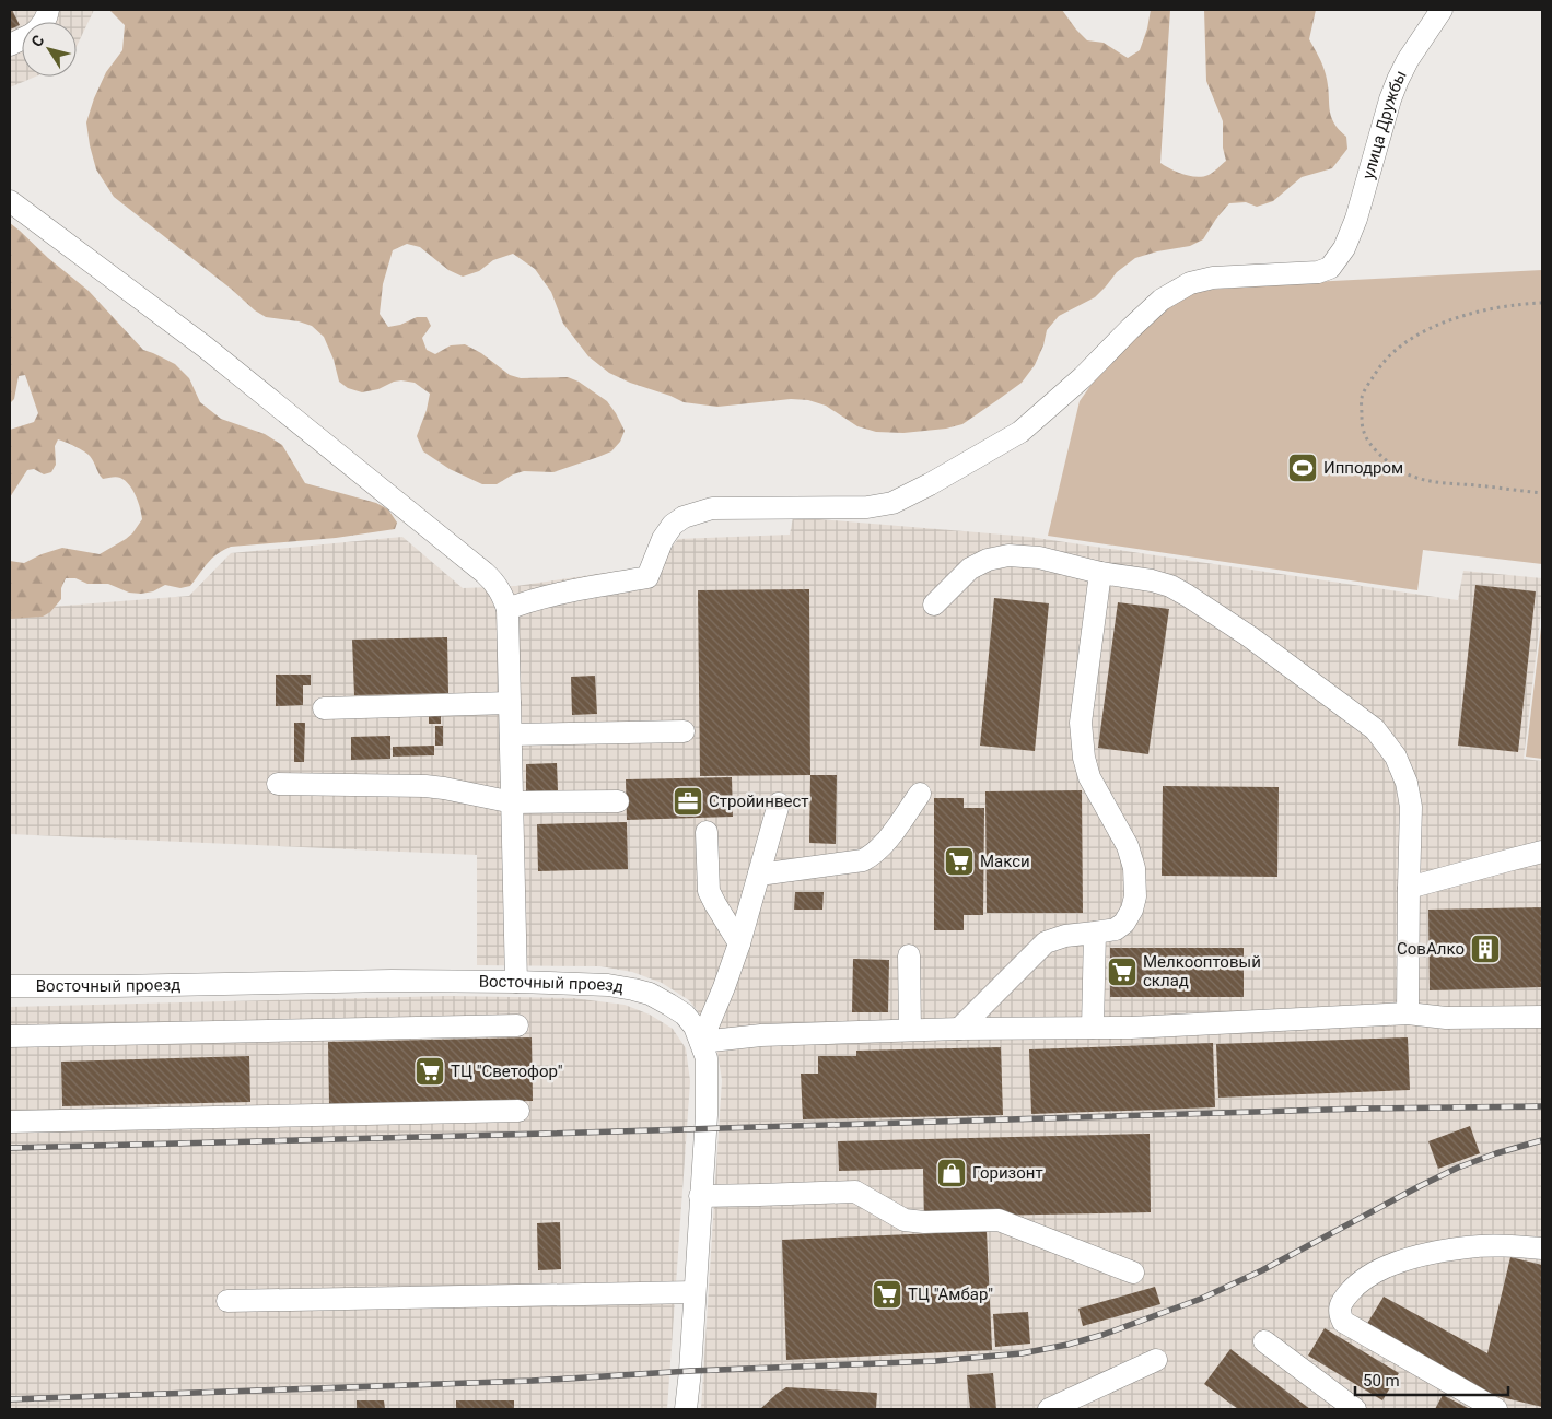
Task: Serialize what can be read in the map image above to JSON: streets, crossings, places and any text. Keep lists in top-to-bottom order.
{
  "streets": {
    "street": ["улица Дружбы", "Восточный проезд"]
  },
  "places": {
    "sports": ["Ипподром"],
    "office": ["Стройинвест"],
    "supermarket": [
      "Макси",
      "Мелкооптовый склад",
      "ТЦ \"Светофор\"",
      "ТЦ \"Амбар\""
    ],
    "building": ["СовАлко"],
    "shop": ["Горизонт"]
  },
  "scale_bar": "50 m",
  "north": "top left"
}
